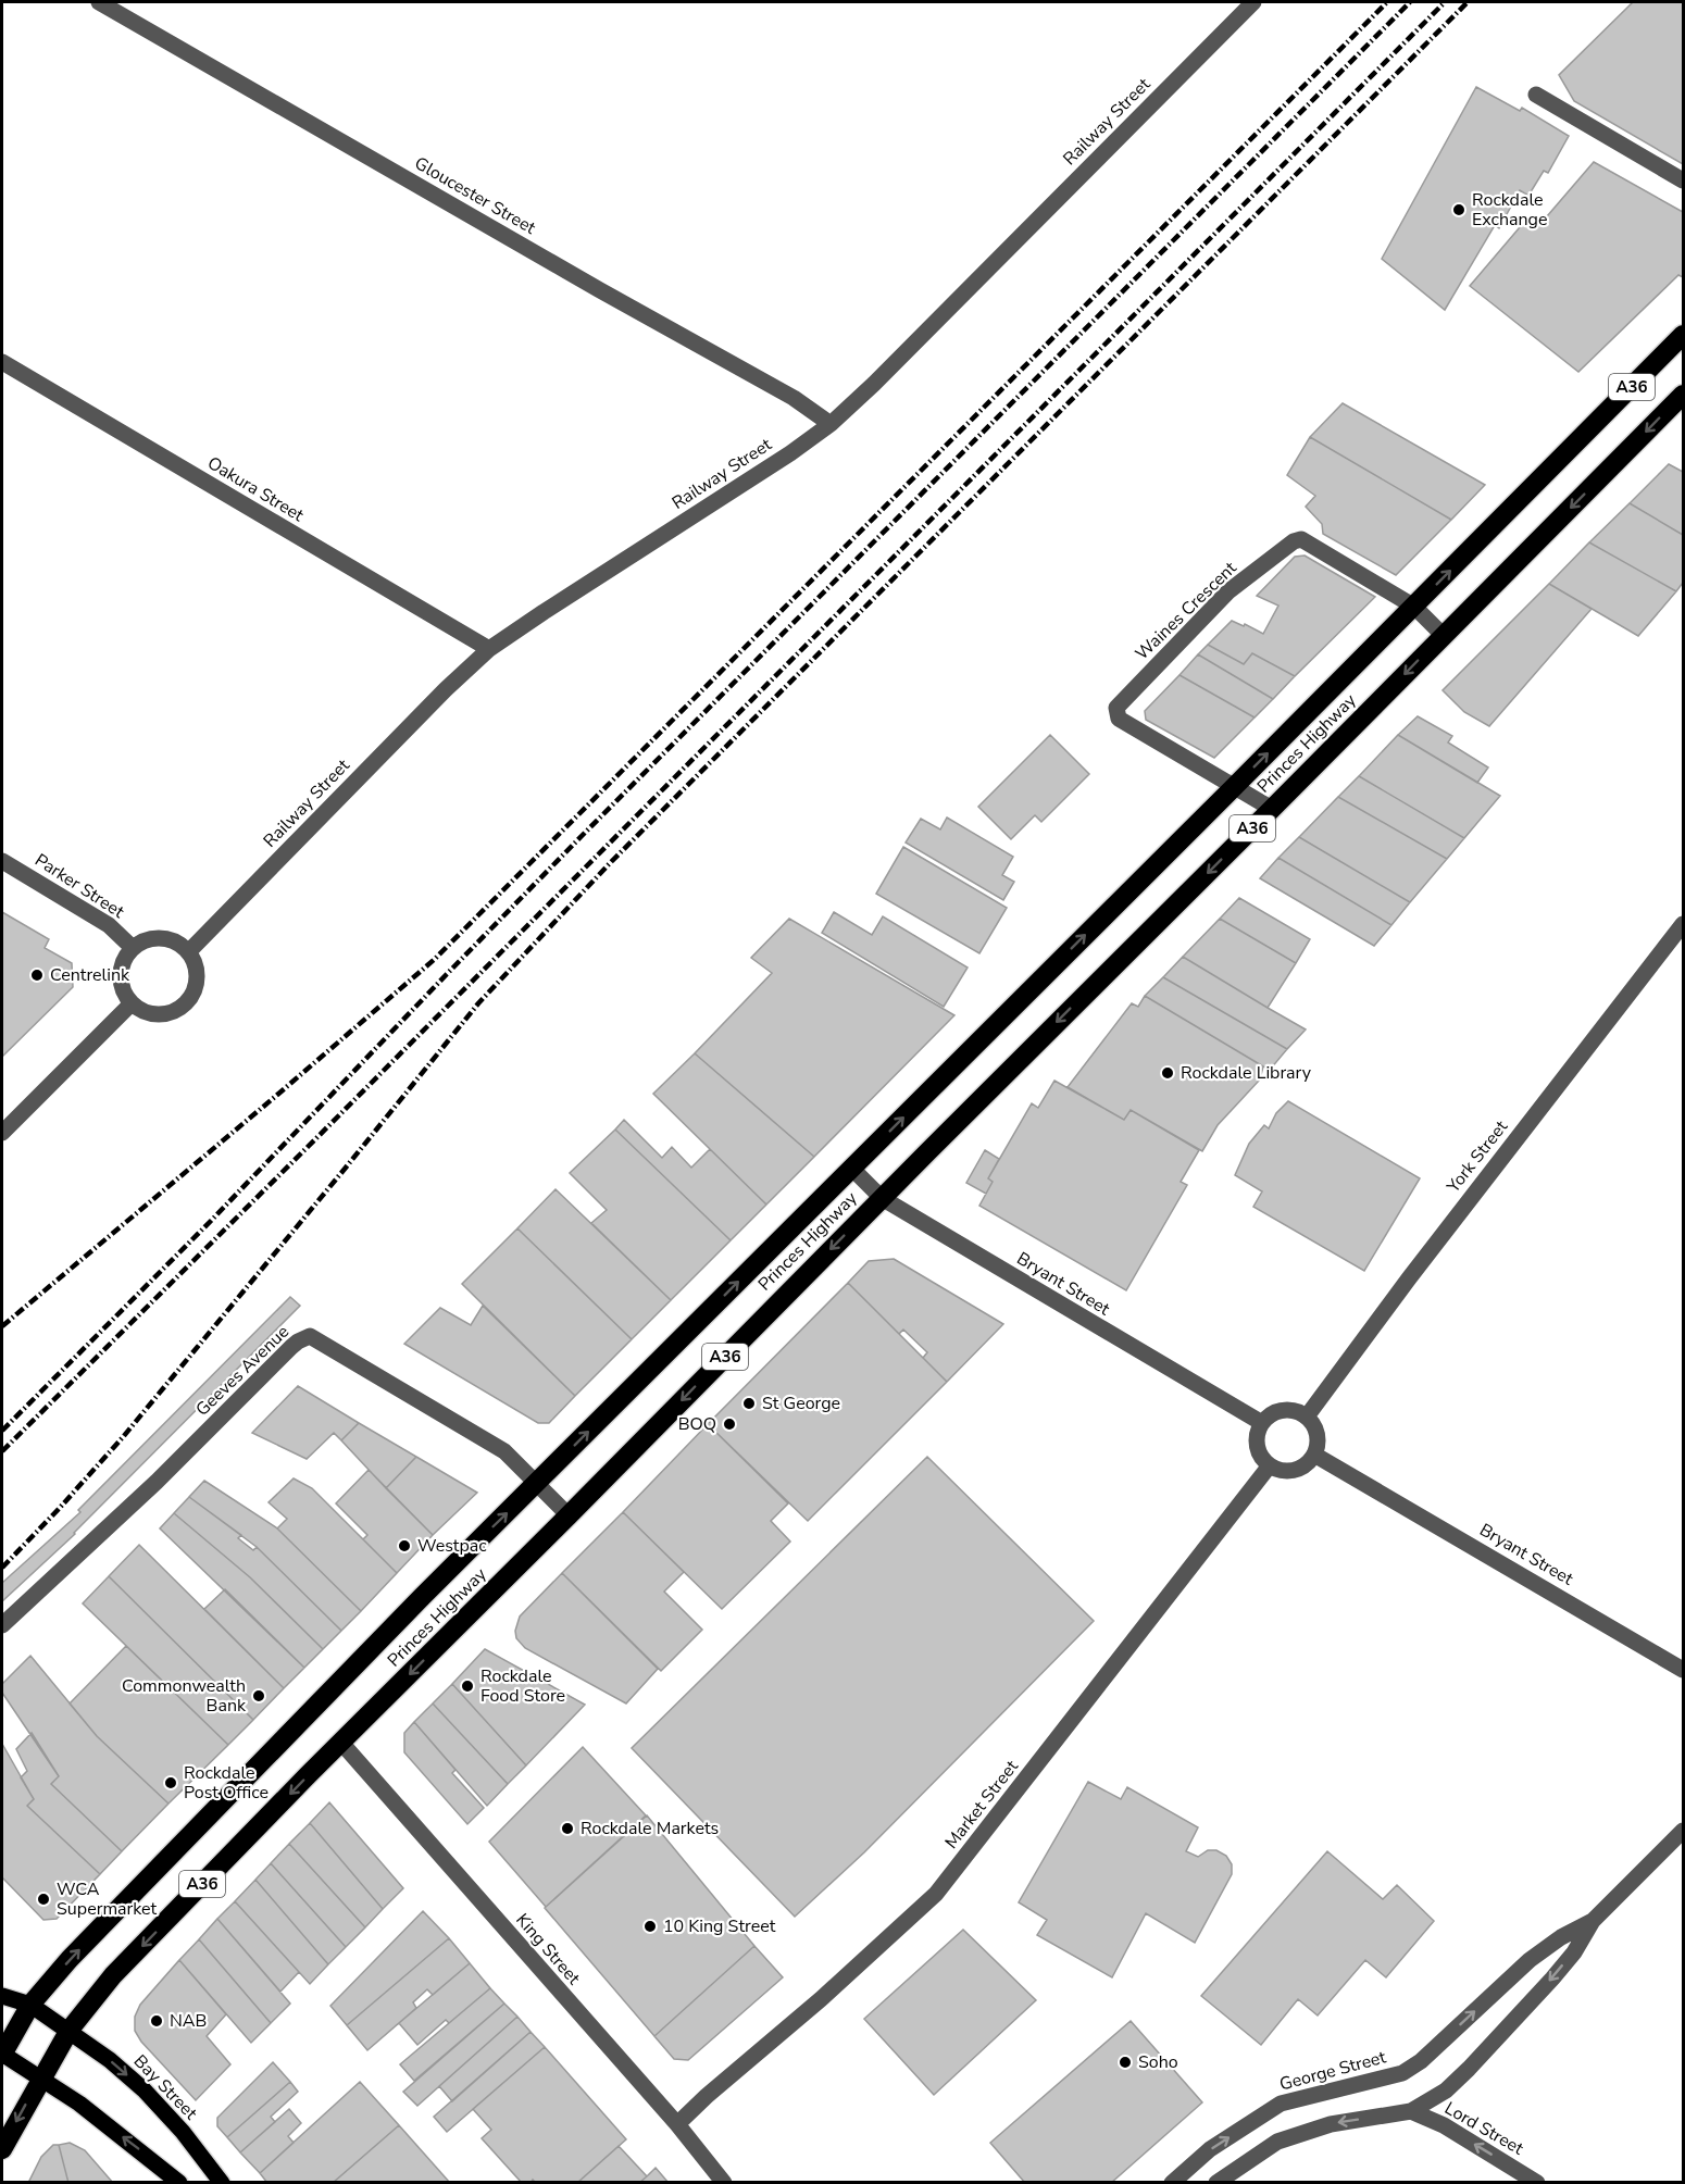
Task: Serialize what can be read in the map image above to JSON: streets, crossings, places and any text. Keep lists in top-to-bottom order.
{
  "streets": {
    "highway": ["A36", "Princes Highway"],
    "main road": ["Bay Street"],
    "street": [
      "Railway Street",
      "Gloucester Street",
      "Oakura Street",
      "Waines Crescent",
      "Parker Street",
      "York Street",
      "Bryant Street",
      "Geeves Avenue",
      "Market Street",
      "King Street",
      "George Street",
      "Lord Street"
    ]
  },
  "crossings": [
    ["Railway Street", "Gloucester Street"],
    ["Railway Street", "Oakura Street"],
    ["Railway Street", "Parker Street"],
    ["Waines Crescent", "Princes Highway"],
    ["Princes Highway", "Bryant Street"],
    ["Princes Highway", "Geeves Avenue"],
    ["Princes Highway", "King Street"],
    ["Princes Highway", "Bay Street"],
    ["York Street", "Bryant Street"],
    ["York Street", "Market Street"],
    ["Bryant Street", "Market Street"],
    ["Market Street", "King Street"],
    ["George Street", "Lord Street"]
  ],
  "one_way": ["Lord Street"],
  "places": [
    "Rockdale Exchange",
    "Centrelink",
    "Rockdale Library",
    "St George",
    "BOQ",
    "Westpac",
    "Rockdale Food Store",
    "Commonwealth Bank",
    "Rockdale Post Office",
    "Rockdale Markets",
    "WCA Supermarket",
    "10 King Street",
    "NAB",
    "Soho"
  ]
}
